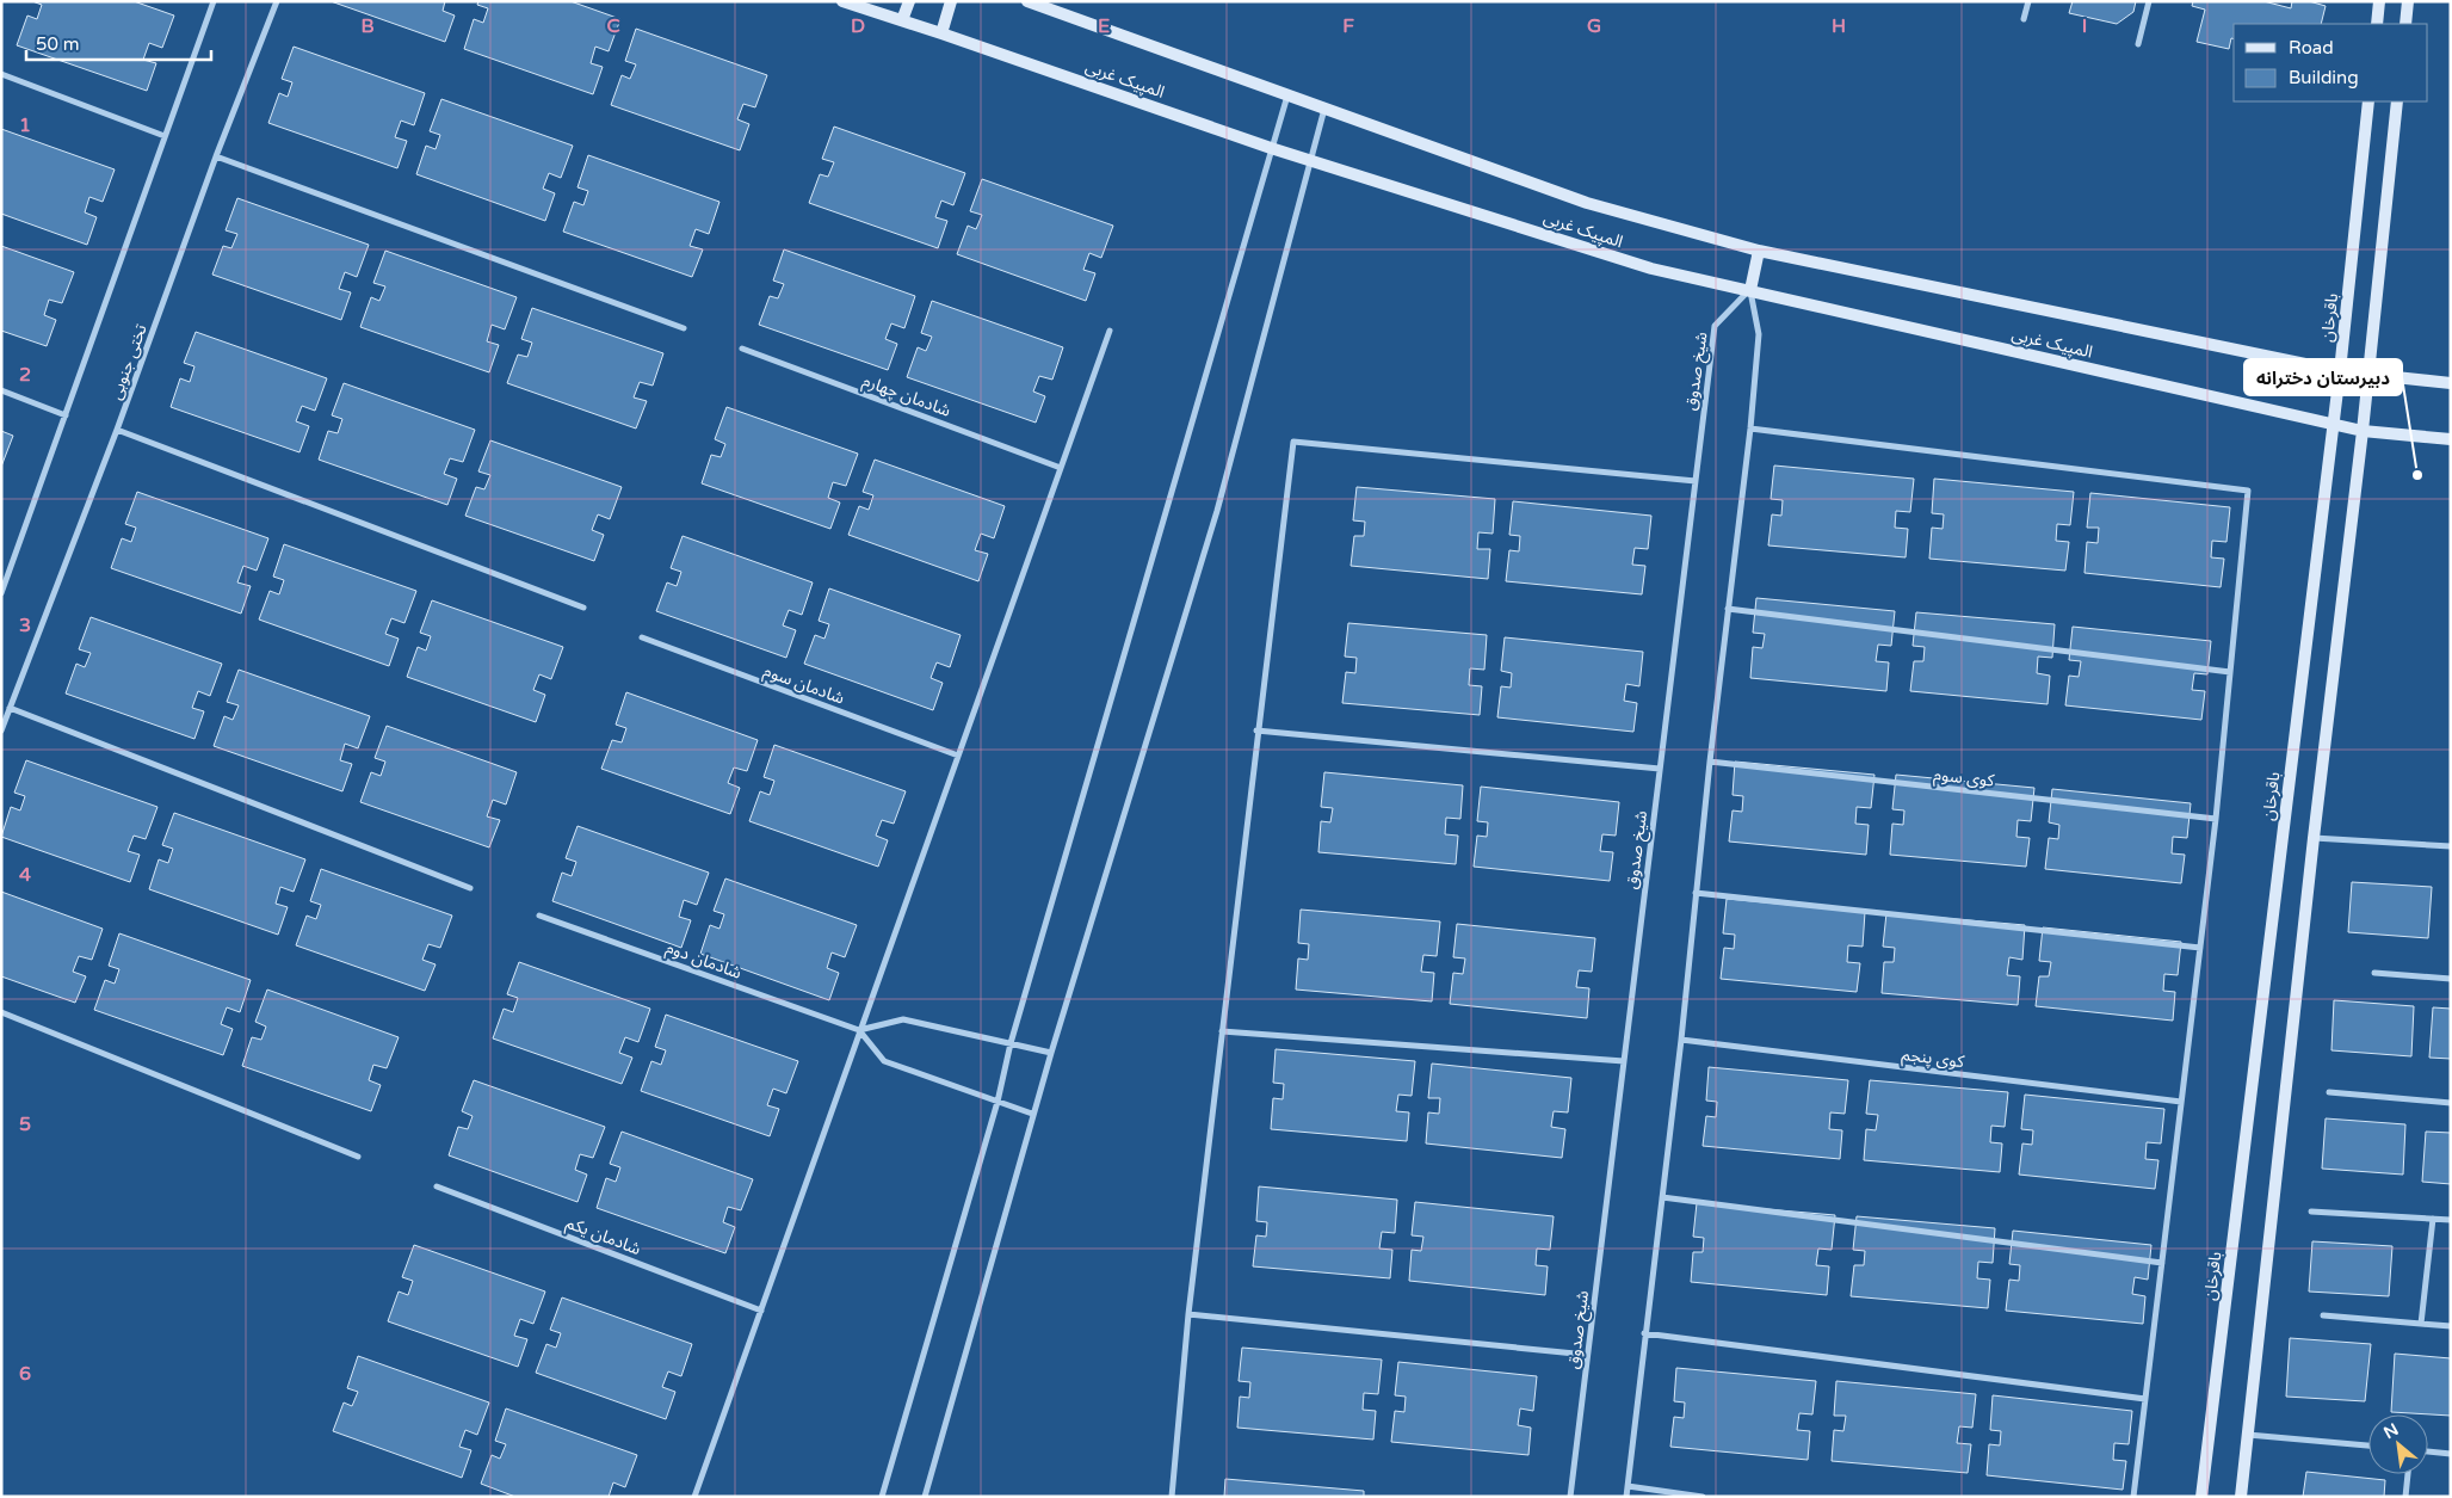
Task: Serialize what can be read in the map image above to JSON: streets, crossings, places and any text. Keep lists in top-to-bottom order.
{
  "streets": {
    "street": [
      "المپیک غربی",
      "باقرخان",
      "تختی جنوبی",
      "شیخ صدوق",
      "شادمان چهارم",
      "شادمان سوم",
      "کوی سوم",
      "شادمان دوم",
      "کوی پنجم",
      "شادمان یکم"
    ]
  },
  "crossings": [
    ["المپیک غربی", "باقرخان"],
    ["المپیک غربی", "شیخ صدوق"]
  ],
  "places": ["دبیرستان دخترانه"],
  "legend": ["Road", "Building"],
  "scale_bar": "50 m",
  "north": "top left",
  "grid": {
    "columns": [
      "B",
      "C",
      "D",
      "E",
      "F",
      "G",
      "H",
      "I"
    ],
    "rows": [
      "1",
      "2",
      "3",
      "4",
      "5",
      "6"
    ]
  }
}
